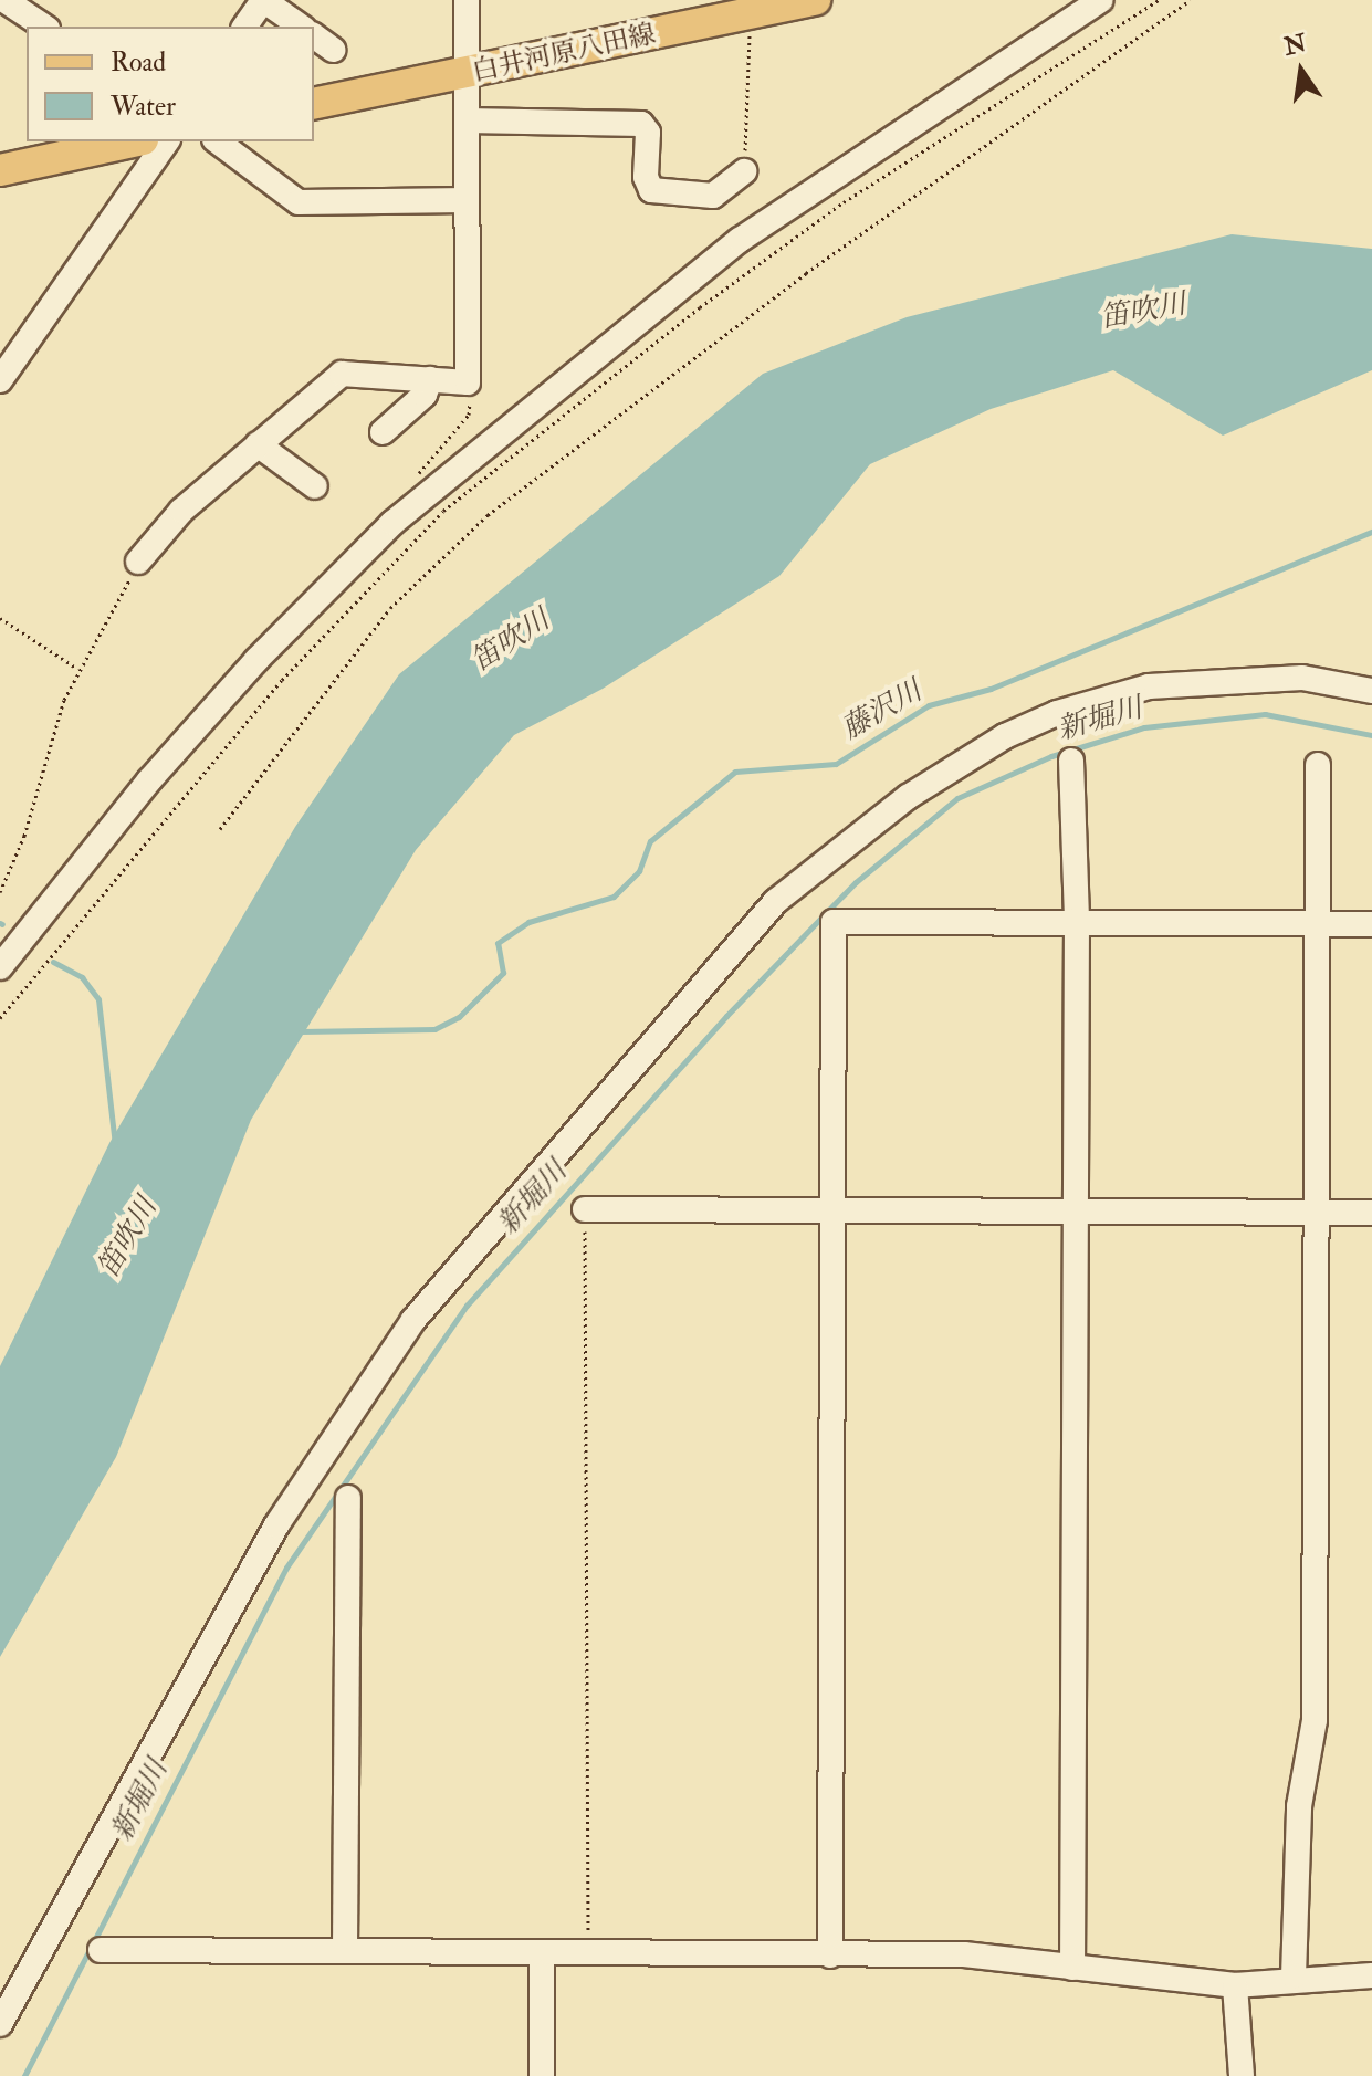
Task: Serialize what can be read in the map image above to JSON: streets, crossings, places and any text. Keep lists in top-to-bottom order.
{
  "streets": {
    "main road": ["白井河原八田線"]
  },
  "water": ["笛吹川", "藤沢川", "新堀川"],
  "legend": ["Road", "Water"],
  "north": "top"
}
